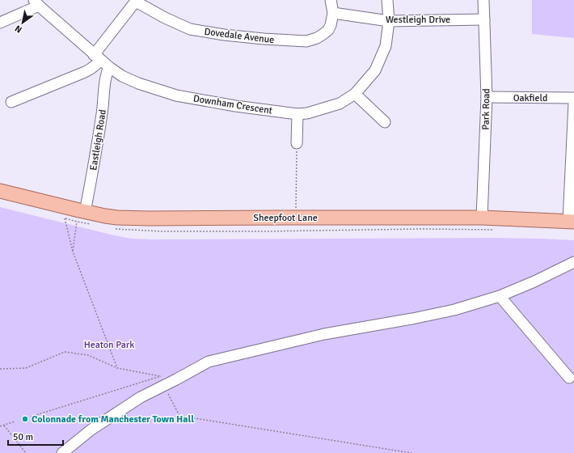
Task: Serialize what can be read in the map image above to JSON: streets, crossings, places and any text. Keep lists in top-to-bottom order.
{
  "streets": {
    "main road": ["Sheepfoot Lane"],
    "street": [
      "Westleigh Drive",
      "Dovedale Avenue",
      "Oakfield",
      "Downham Crescent",
      "Park Road",
      "Eastleigh Road"
    ]
  },
  "crossings": [
    ["Westleigh Drive", "Dovedale Avenue"],
    ["Westleigh Drive", "Downham Crescent"],
    ["Westleigh Drive", "Park Road"],
    ["Oakfield", "Park Road"],
    ["Downham Crescent", "Eastleigh Road"],
    ["Park Road", "Sheepfoot Lane"],
    ["Eastleigh Road", "Sheepfoot Lane"]
  ],
  "parks": ["Heaton Park"],
  "places": ["Colonnade from Manchester Town Hall"],
  "scale_bar": "50 m",
  "north": "bottom left"
}
